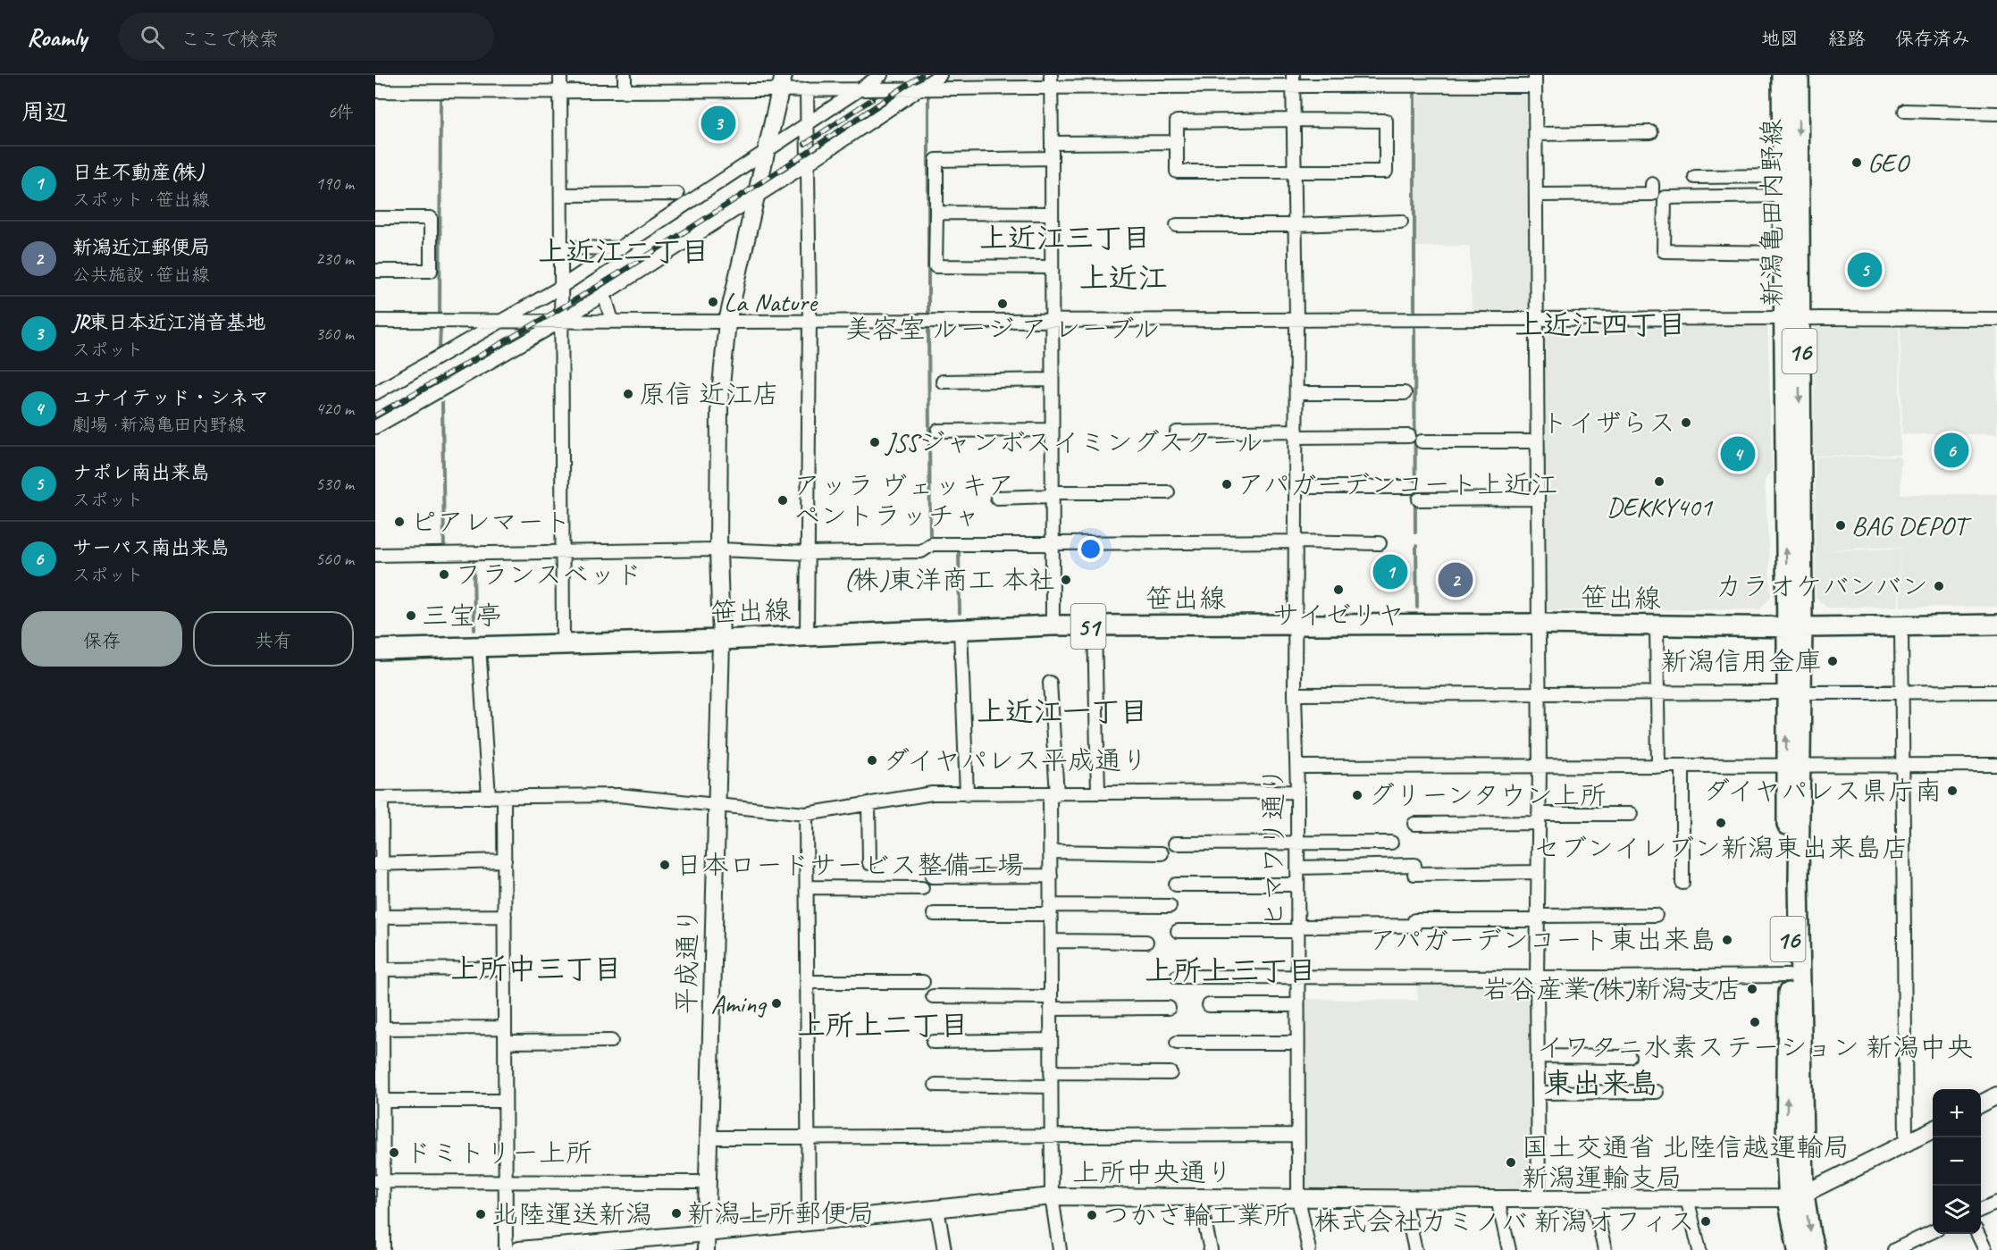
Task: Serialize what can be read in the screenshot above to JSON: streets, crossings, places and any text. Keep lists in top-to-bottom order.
{
  "streets": {
    "main road": [
      "新潟亀田内野線",
      "16",
      "笹出線",
      "51"
    ],
    "street": ["ヒマワリ通り", "平成通り", "上所中央通り"]
  },
  "crossings": [
    ["新潟亀田内野線", "笹出線"],
    ["新潟亀田内野線", "上所中央通り"],
    ["笹出線", "ヒマワリ通り"],
    ["笹出線", "平成通り"],
    ["ヒマワリ通り", "上所中央通り"],
    ["平成通り", "上所中央通り"]
  ],
  "districts": [
    "上近江三丁目",
    "上近江二丁目",
    "上近江",
    "上近江四丁目",
    "上近江一丁目",
    "上所中三丁目",
    "上所上三丁目",
    "上所上二丁目",
    "東出来島"
  ],
  "places": [
    "GEO",
    "La Nature",
    "美容室 ルージ ア レーブル",
    "原信 近江店",
    "トイザらス",
    "JSSジャンボスイミングスクール",
    "DEKKY401",
    "アパガーデンコート上近江",
    "アッラ ヴェッキア ペントラッチャ",
    "ピアレマート",
    "BAG DEPOT",
    "フランスベッド",
    "(株)東洋商工 本社",
    "カラオケバンバン",
    "サイゼリヤ",
    "三宝亭",
    "新潟信用金庫",
    "ダイヤパレス平成通り",
    "ダイヤパレス県庁南",
    "グリーンタウン上所",
    "セブンイレブン新潟東出来島店",
    "日本ロードサービス整備工場",
    "アパガーデンコート東出来島",
    "岩谷産業(株)新潟支店",
    "Aming",
    "イワタニ水素ステーション 新潟中央",
    "ドミトリー上所",
    "国土交通省 北陸信越運輸局 新潟運輸支局",
    "新潟上所郵便局",
    "北陸運送新潟",
    "つかさ輪工業所",
    "株式会社カミノバ 新潟オフィス"
  ],
  "page": {
    "header": "Roamly",
    "search": "ここで検索",
    "nav": ["地図", "経路", "保存済み"],
    "heading": ["周辺", "6件"],
    "pins": [
      "3",
      "5",
      "6",
      "4",
      "1",
      "2"
    ],
    "list": [
      {
        "mark": "1",
        "name": "日生不動産(株)",
        "note": "スポット · 笹出線",
        "value": "190 m"
      },
      {
        "mark": "2",
        "name": "新潟近江郵便局",
        "note": "公共施設 · 笹出線",
        "value": "230 m"
      },
      {
        "mark": "3",
        "name": "JR東日本近江消音基地",
        "note": "スポット",
        "value": "360 m"
      },
      {
        "mark": "4",
        "name": "ユナイテッド・シネマ",
        "note": "劇場 · 新潟亀田内野線",
        "value": "420 m"
      },
      {
        "mark": "5",
        "name": "ナポレ南出来島",
        "note": "スポット",
        "value": "530 m"
      },
      {
        "mark": "6",
        "name": "サーパス南出来島",
        "note": "スポット",
        "value": "560 m"
      }
    ],
    "buttons": ["保存", "共有"],
    "map_buttons": ["+", "−"]
  }
}
